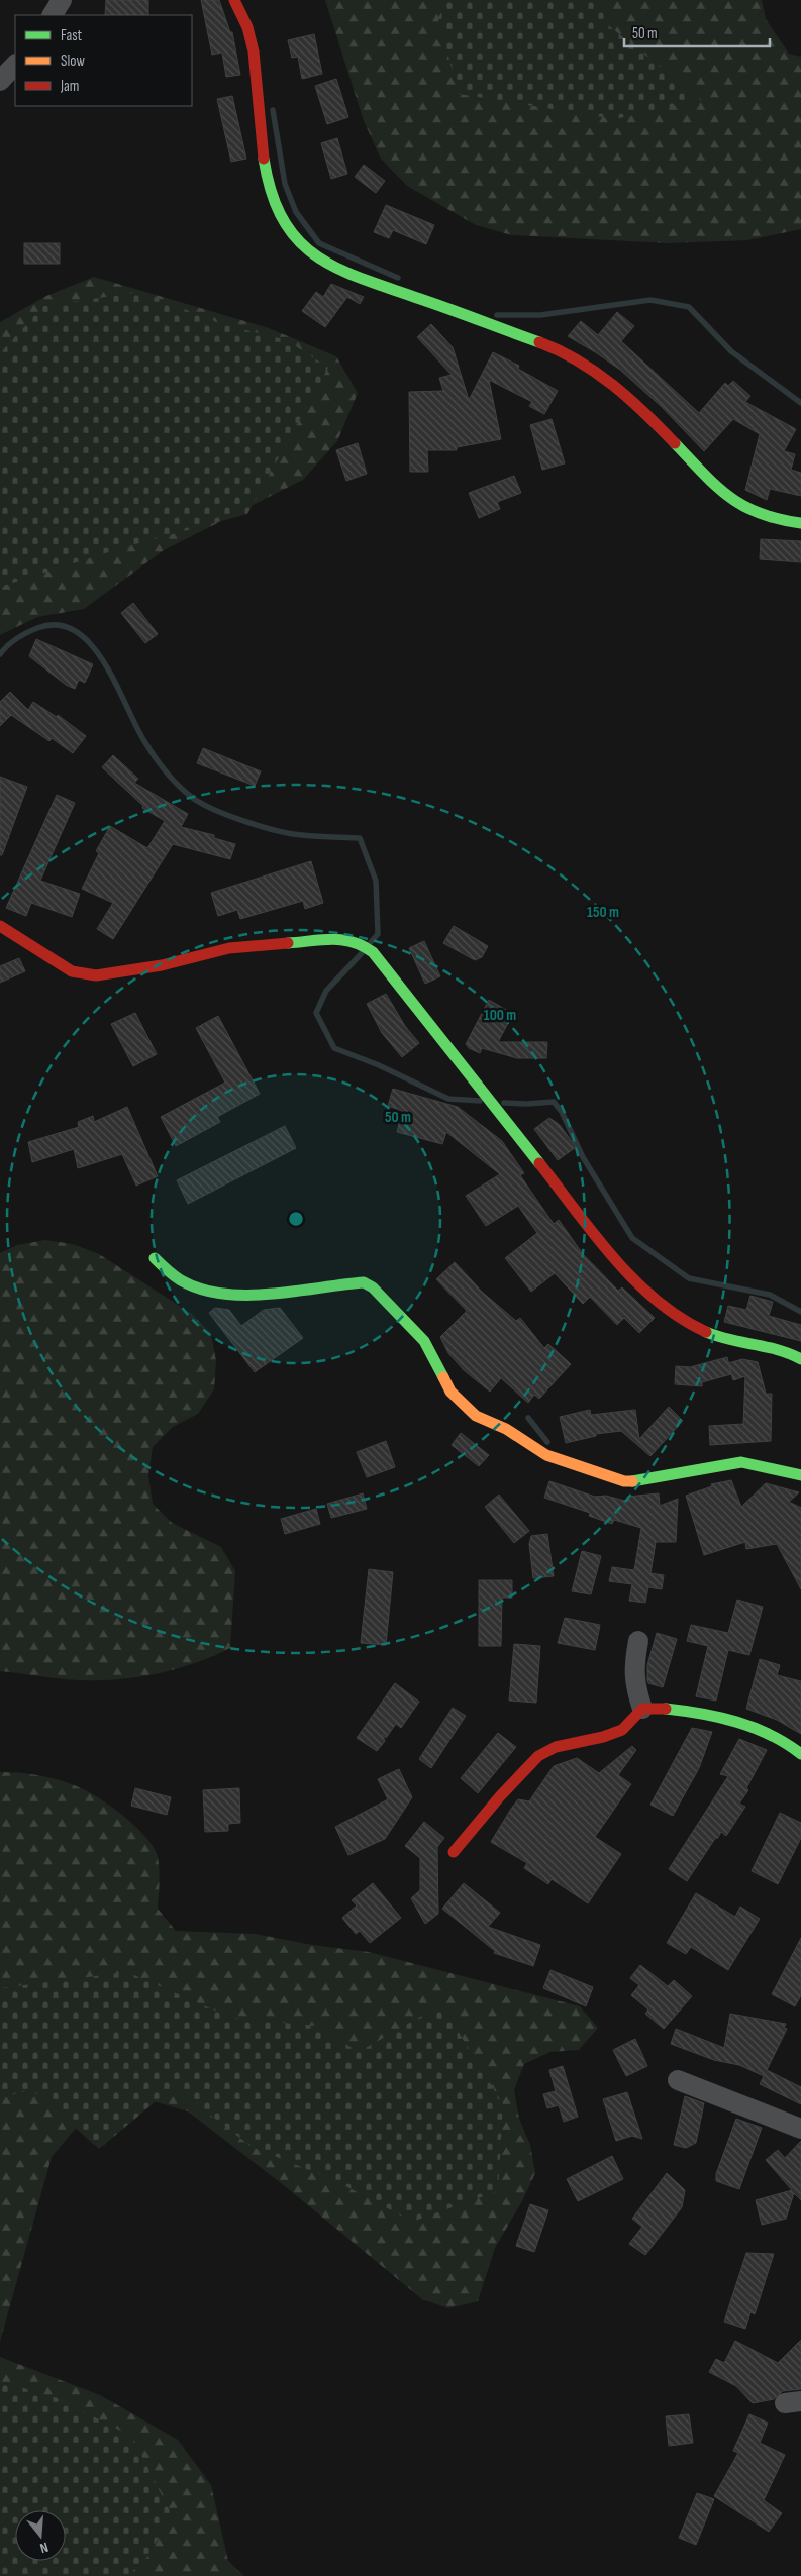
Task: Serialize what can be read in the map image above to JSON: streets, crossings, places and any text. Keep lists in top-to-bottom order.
{
  "legend": ["Fast", "Slow", "Jam"],
  "scale_bar": "50 m",
  "north": "bottom",
  "rings": ["150 m", "100 m", "50 m"]
}
